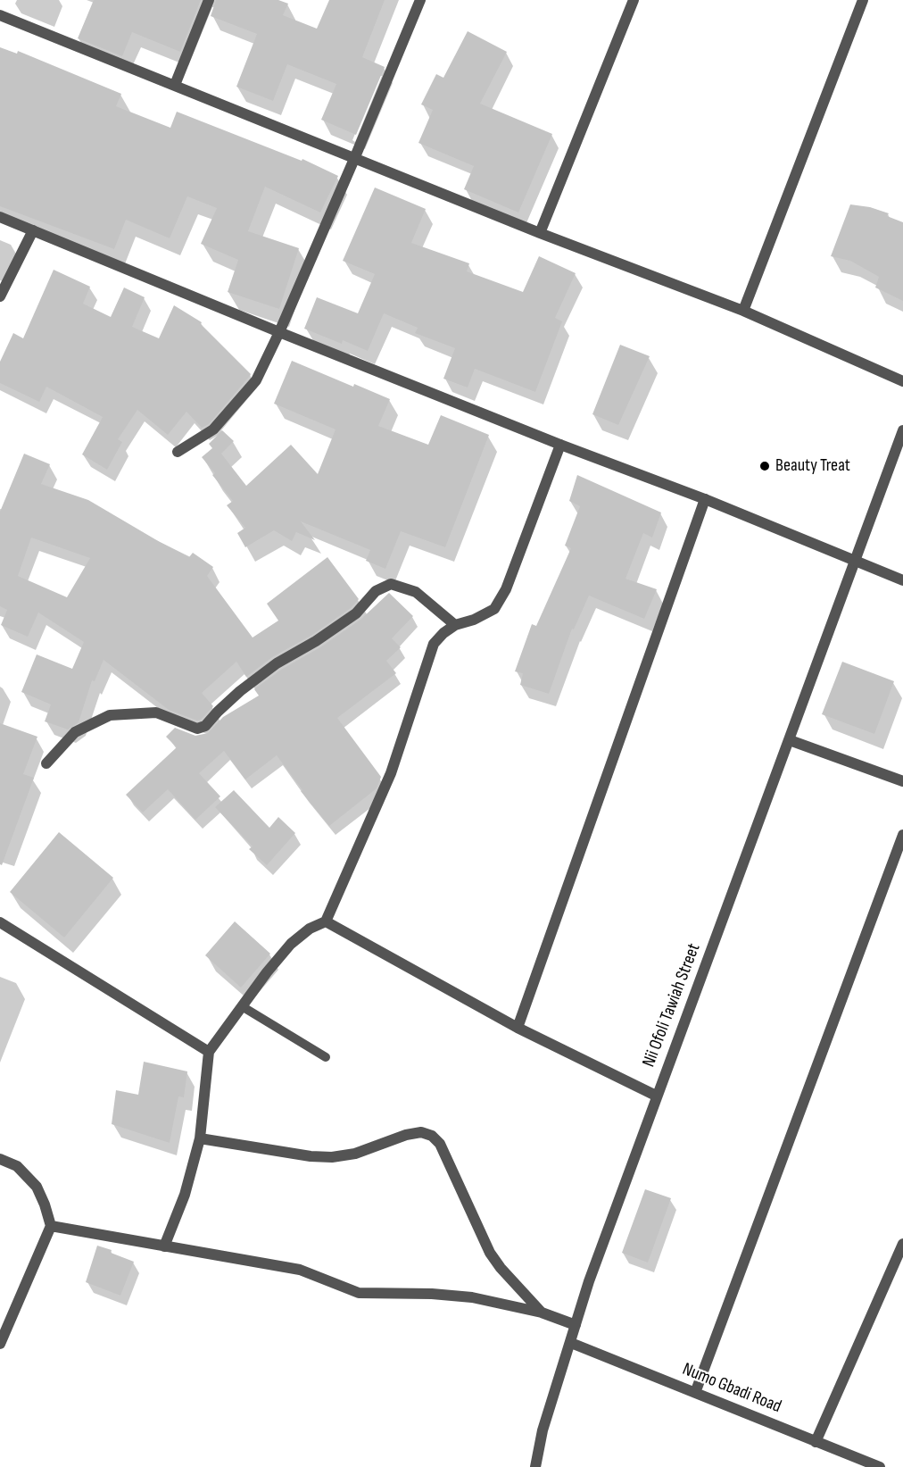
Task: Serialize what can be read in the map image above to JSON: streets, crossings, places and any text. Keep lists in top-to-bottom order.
{
  "streets": {
    "street": ["Nii Ofoli Tawiah Street", "Numo Gbadi Road"]
  },
  "crossings": [
    ["Nii Ofoli Tawiah Street", "Numo Gbadi Road"]
  ],
  "places": ["Beauty Treat"]
}
